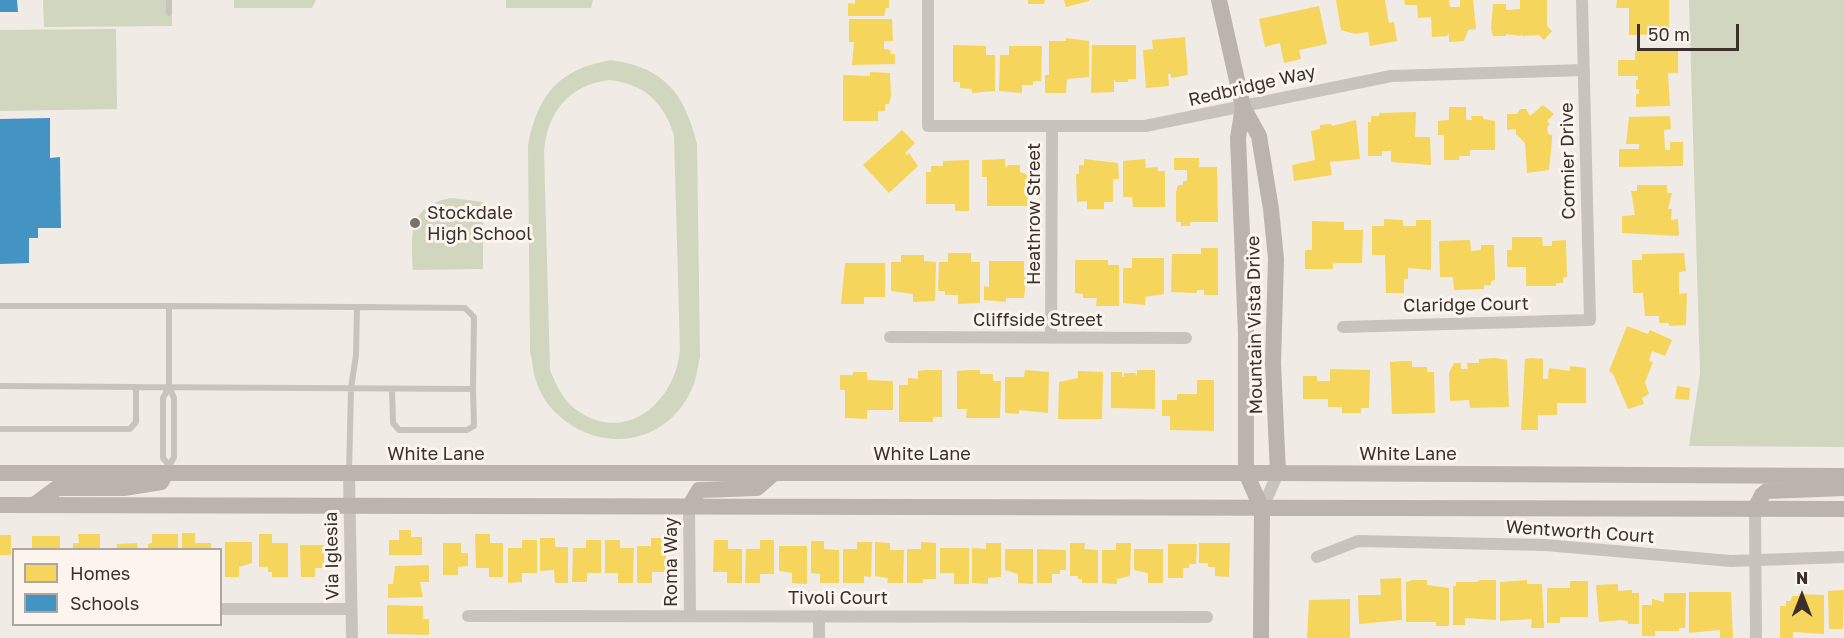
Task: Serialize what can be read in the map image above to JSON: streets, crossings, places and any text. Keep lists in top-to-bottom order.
{
  "streets": {
    "main road": ["Mountain Vista Drive", "White Lane"],
    "street": [
      "Redbridge Way",
      "Cormier Drive",
      "Heathrow Street",
      "Claridge Court",
      "Cliffside Street",
      "Wentworth Court",
      "Via Iglesia",
      "Roma Way",
      "Tivoli Court"
    ]
  },
  "crossings": [
    ["Redbridge Way", "Cormier Drive"],
    ["Redbridge Way", "Heathrow Street"],
    ["Redbridge Way", "Mountain Vista Drive"],
    ["Cormier Drive", "Claridge Court"],
    ["Heathrow Street", "Cliffside Street"],
    ["Mountain Vista Drive", "White Lane"],
    ["White Lane", "Via Iglesia"],
    ["Roma Way", "Tivoli Court"]
  ],
  "places": ["Stockdale High School"],
  "legend": ["Homes", "Schools"],
  "scale_bar": "50 m",
  "north": "top"
}
